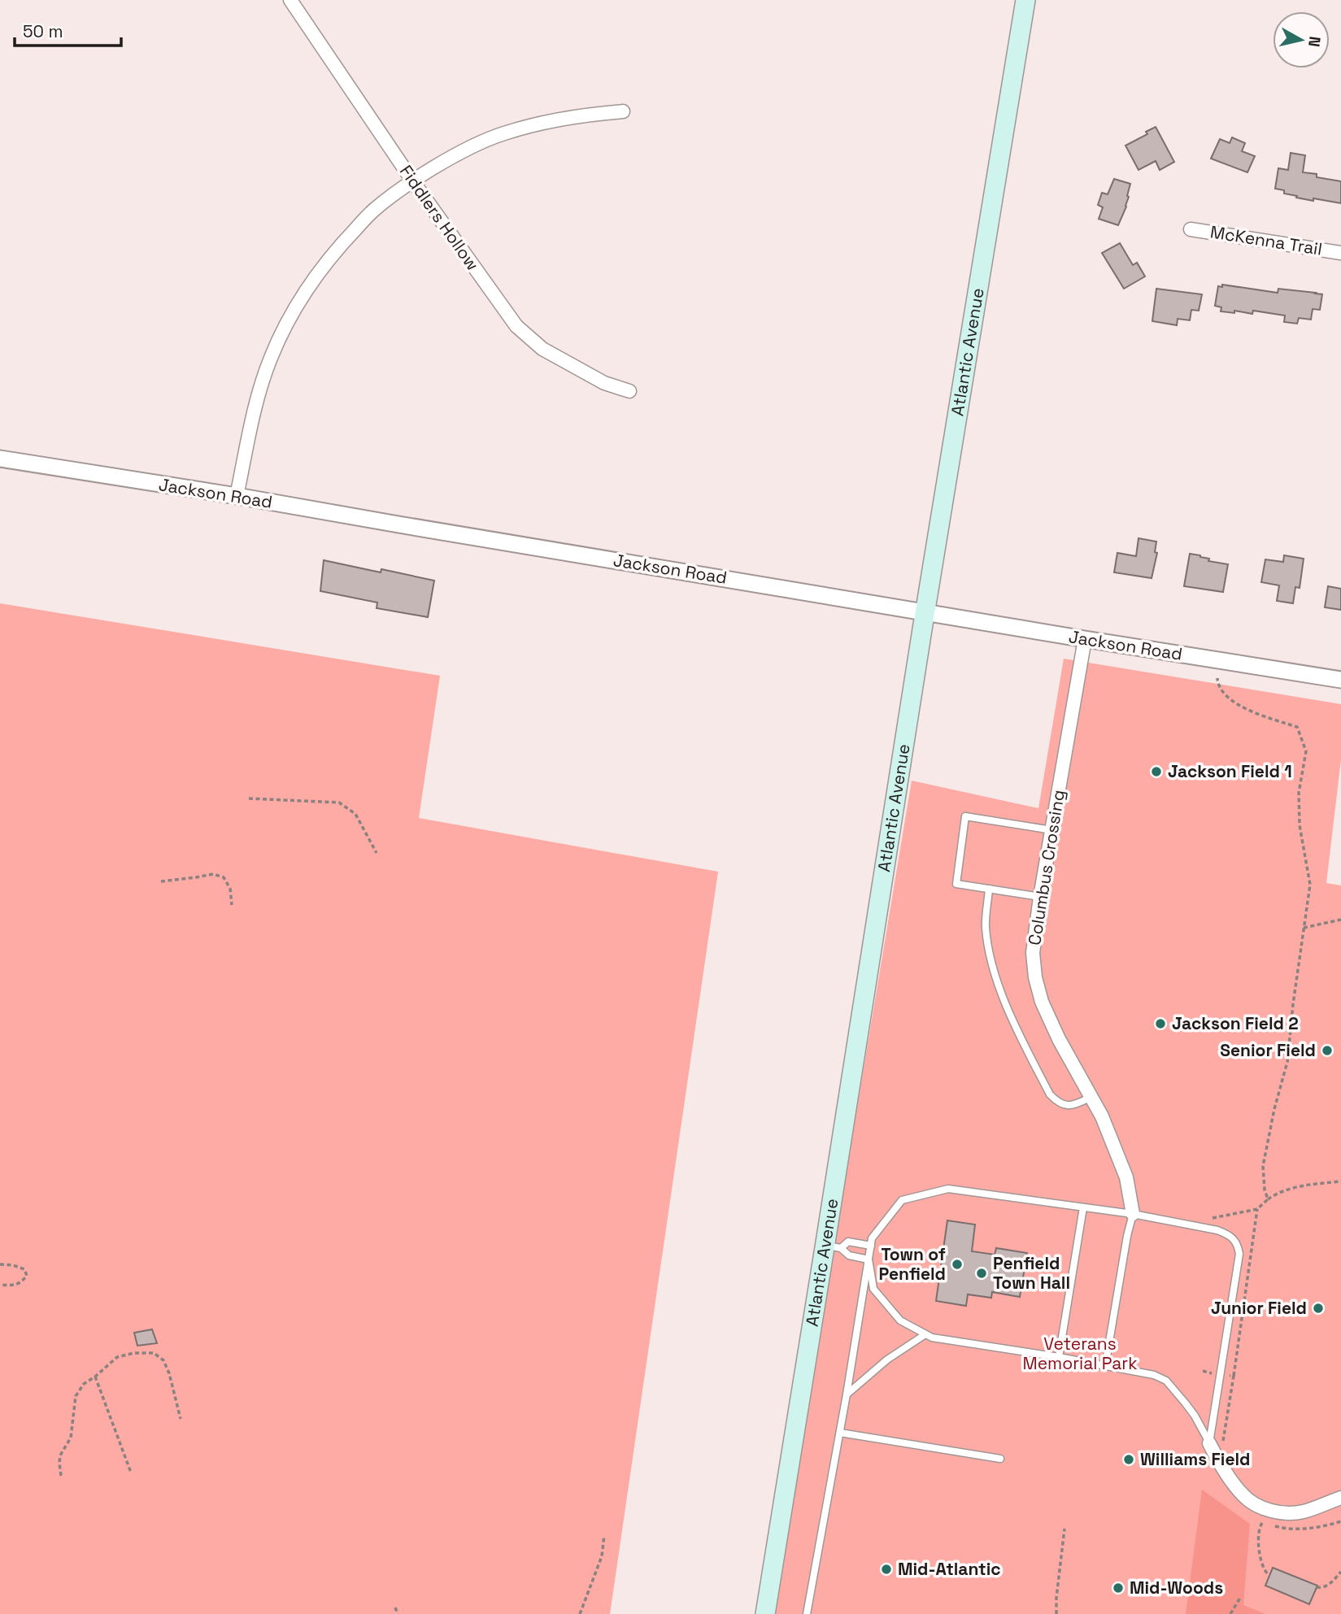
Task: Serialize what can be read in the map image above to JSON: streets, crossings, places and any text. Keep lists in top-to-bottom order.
{
  "streets": {
    "main road": ["Atlantic Avenue"],
    "street": [
      "Fiddlers Hollow",
      "McKenna Trail",
      "Jackson Road",
      "Columbus Crossing"
    ]
  },
  "crossings": [
    ["Atlantic Avenue", "Jackson Road"],
    ["Jackson Road", "Columbus Crossing"]
  ],
  "parks": ["Veterans Memorial Park"],
  "places": [
    "Jackson Field 1",
    "Jackson Field 2",
    "Senior Field",
    "Town of Penfield",
    "Penfield Town Hall",
    "Junior Field",
    "Williams Field",
    "Mid-Atlantic",
    "Mid-Woods"
  ],
  "scale_bar": "50 m",
  "north": "right"
}
